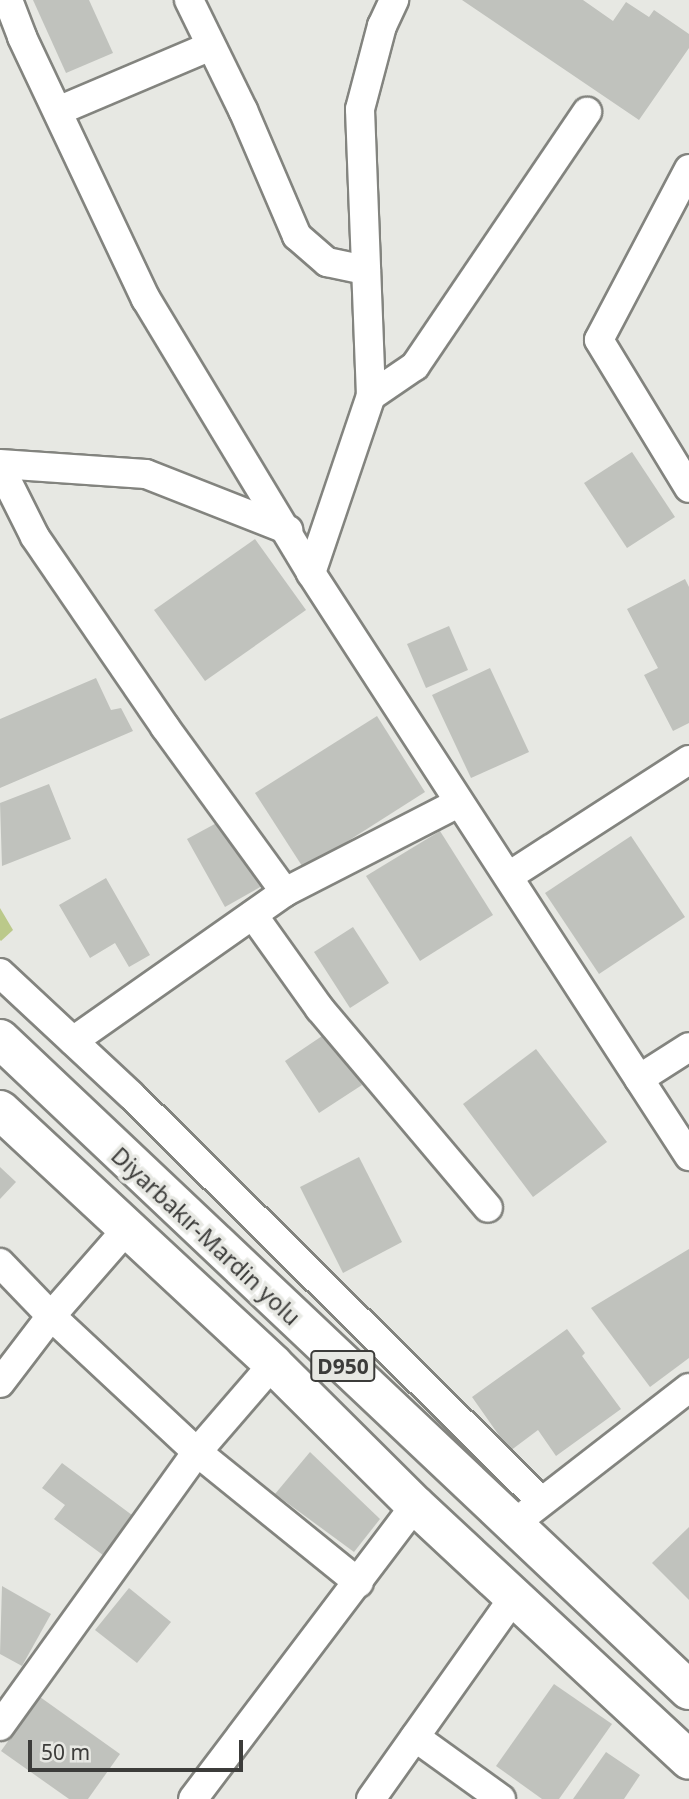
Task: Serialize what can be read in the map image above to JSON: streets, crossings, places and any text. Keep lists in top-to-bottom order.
{
  "streets": {
    "highway": ["Diyarbakır-Mardin yolu", "D950"]
  },
  "scale_bar": "50 m"
}
